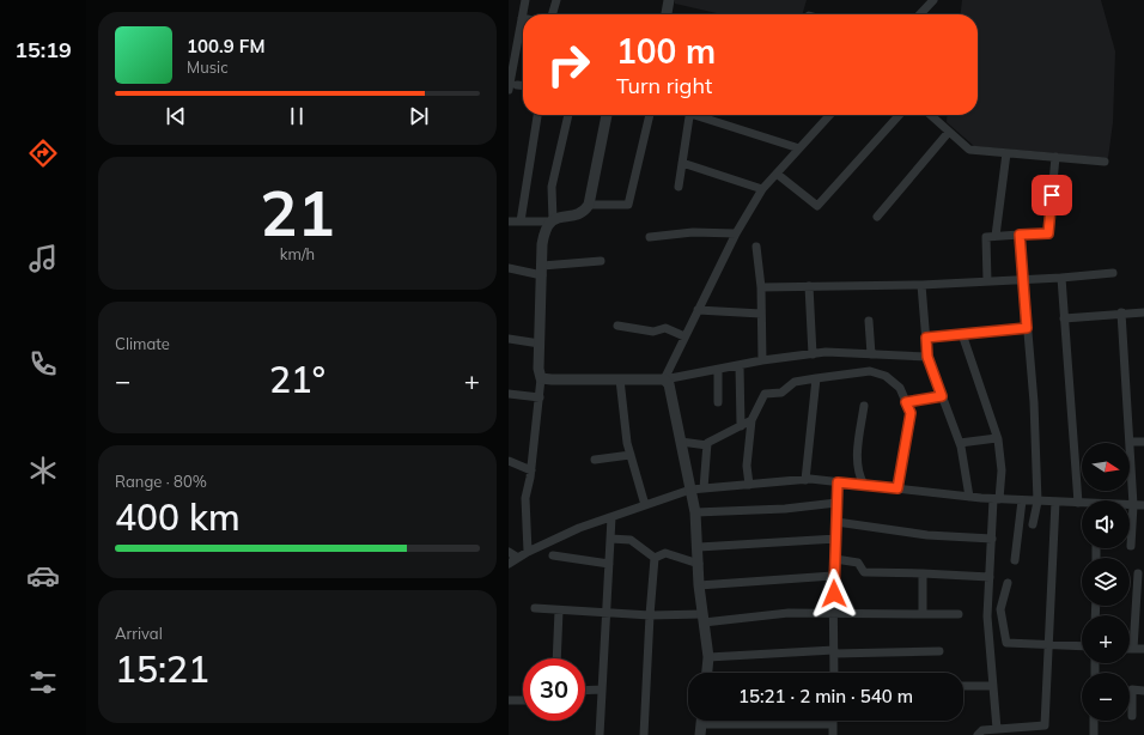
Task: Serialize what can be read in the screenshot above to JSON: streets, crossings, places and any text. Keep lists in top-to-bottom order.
{
  "north": "right",
  "page": {
    "tabs": "15:19",
    "turn": ["100 m", "Turn right"],
    "song": ["100.9 FM", "Music"],
    "tile": [
      ["21", "km/h"],
      "Climate",
      ["Range · 80%", "400 km"],
      ["Arrival", "15:21"]
    ],
    "heat": ["−", "21°", "+"],
    "map_buttons": ["+", "−"],
    "limit": "30",
    "trip": "15:21 · 2 min · 540 m"
  }
}
